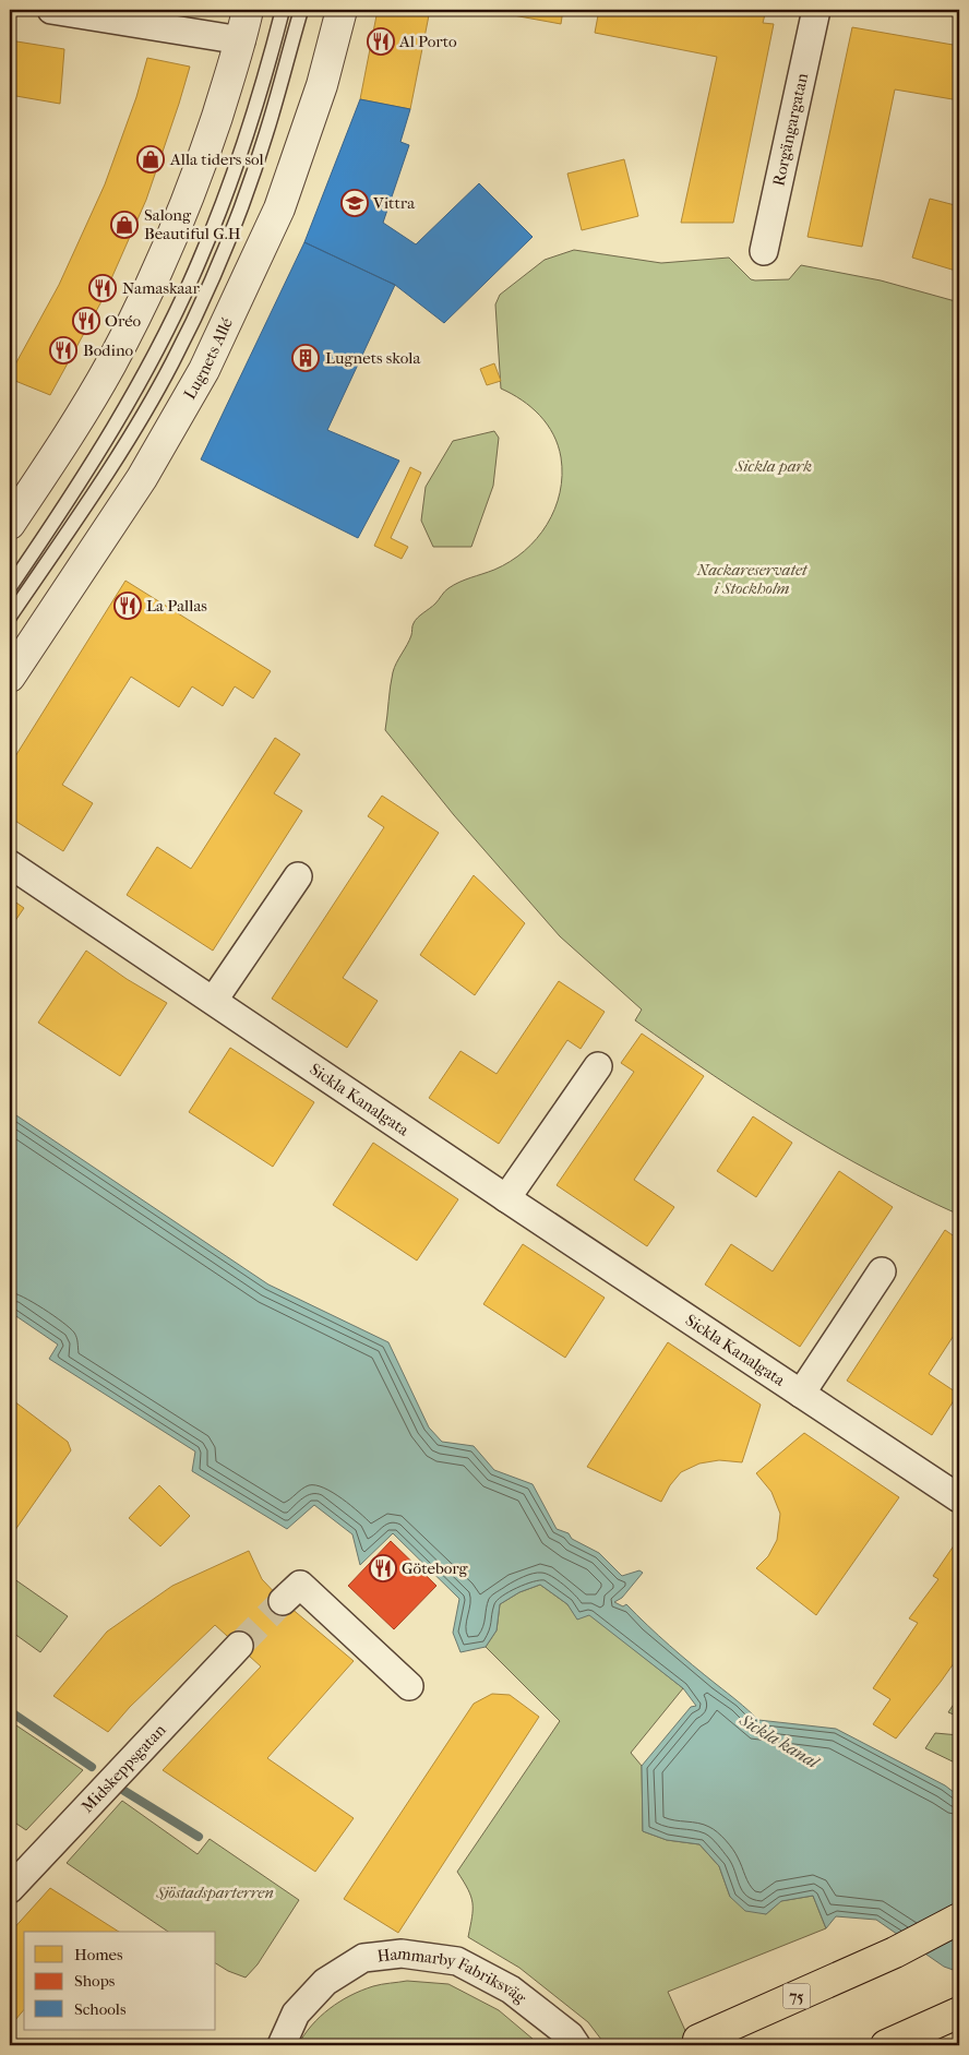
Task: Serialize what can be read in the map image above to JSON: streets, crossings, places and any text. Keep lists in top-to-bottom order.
{
  "streets": {
    "highway": ["75"],
    "street": [
      "Rorgängargatan",
      "Lugnets Allé",
      "Sickla Kanalgata",
      "Midskeppsgatan",
      "Hammarby Fabriksväg"
    ]
  },
  "water": ["Sickla kanal"],
  "parks": ["Sickla park", "Nackareservatet i Stockholm", "Sjöstadsparterren"],
  "places": {
    "restaurant": [
      "Al Porto",
      "Namaskaar",
      "Oréo",
      "Bodino",
      "La Pallas",
      "Göteborg"
    ],
    "shop": ["Alla tiders sol", "Salong Beautiful G.H"],
    "school or university": ["Vittra"],
    "building": ["Lugnets skola"]
  },
  "legend": ["Homes", "Shops", "Schools"]
}
